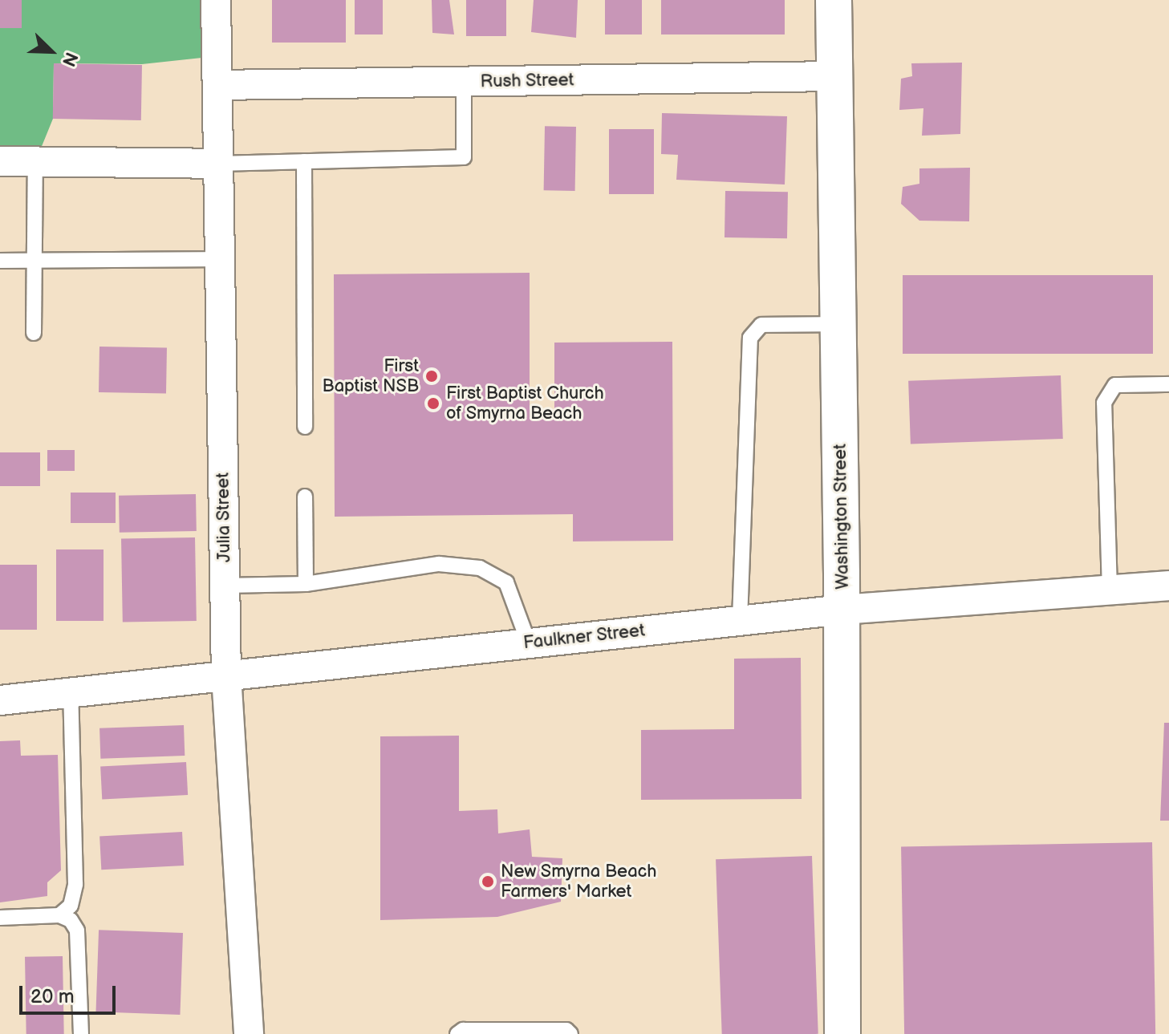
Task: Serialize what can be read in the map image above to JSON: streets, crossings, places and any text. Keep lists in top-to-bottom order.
{
  "streets": {
    "street": [
      "Rush Street",
      "Washington Street",
      "Julia Street",
      "Faulkner Street"
    ]
  },
  "crossings": [
    ["Rush Street", "Washington Street"],
    ["Rush Street", "Julia Street"],
    ["Washington Street", "Faulkner Street"],
    ["Julia Street", "Faulkner Street"]
  ],
  "places": ["First Baptist NSB", "First Baptist Church of Smyrna Beach", "New Smyrna Beach Farmers' Market"],
  "scale_bar": "20 m",
  "north": "bottom right"
}
